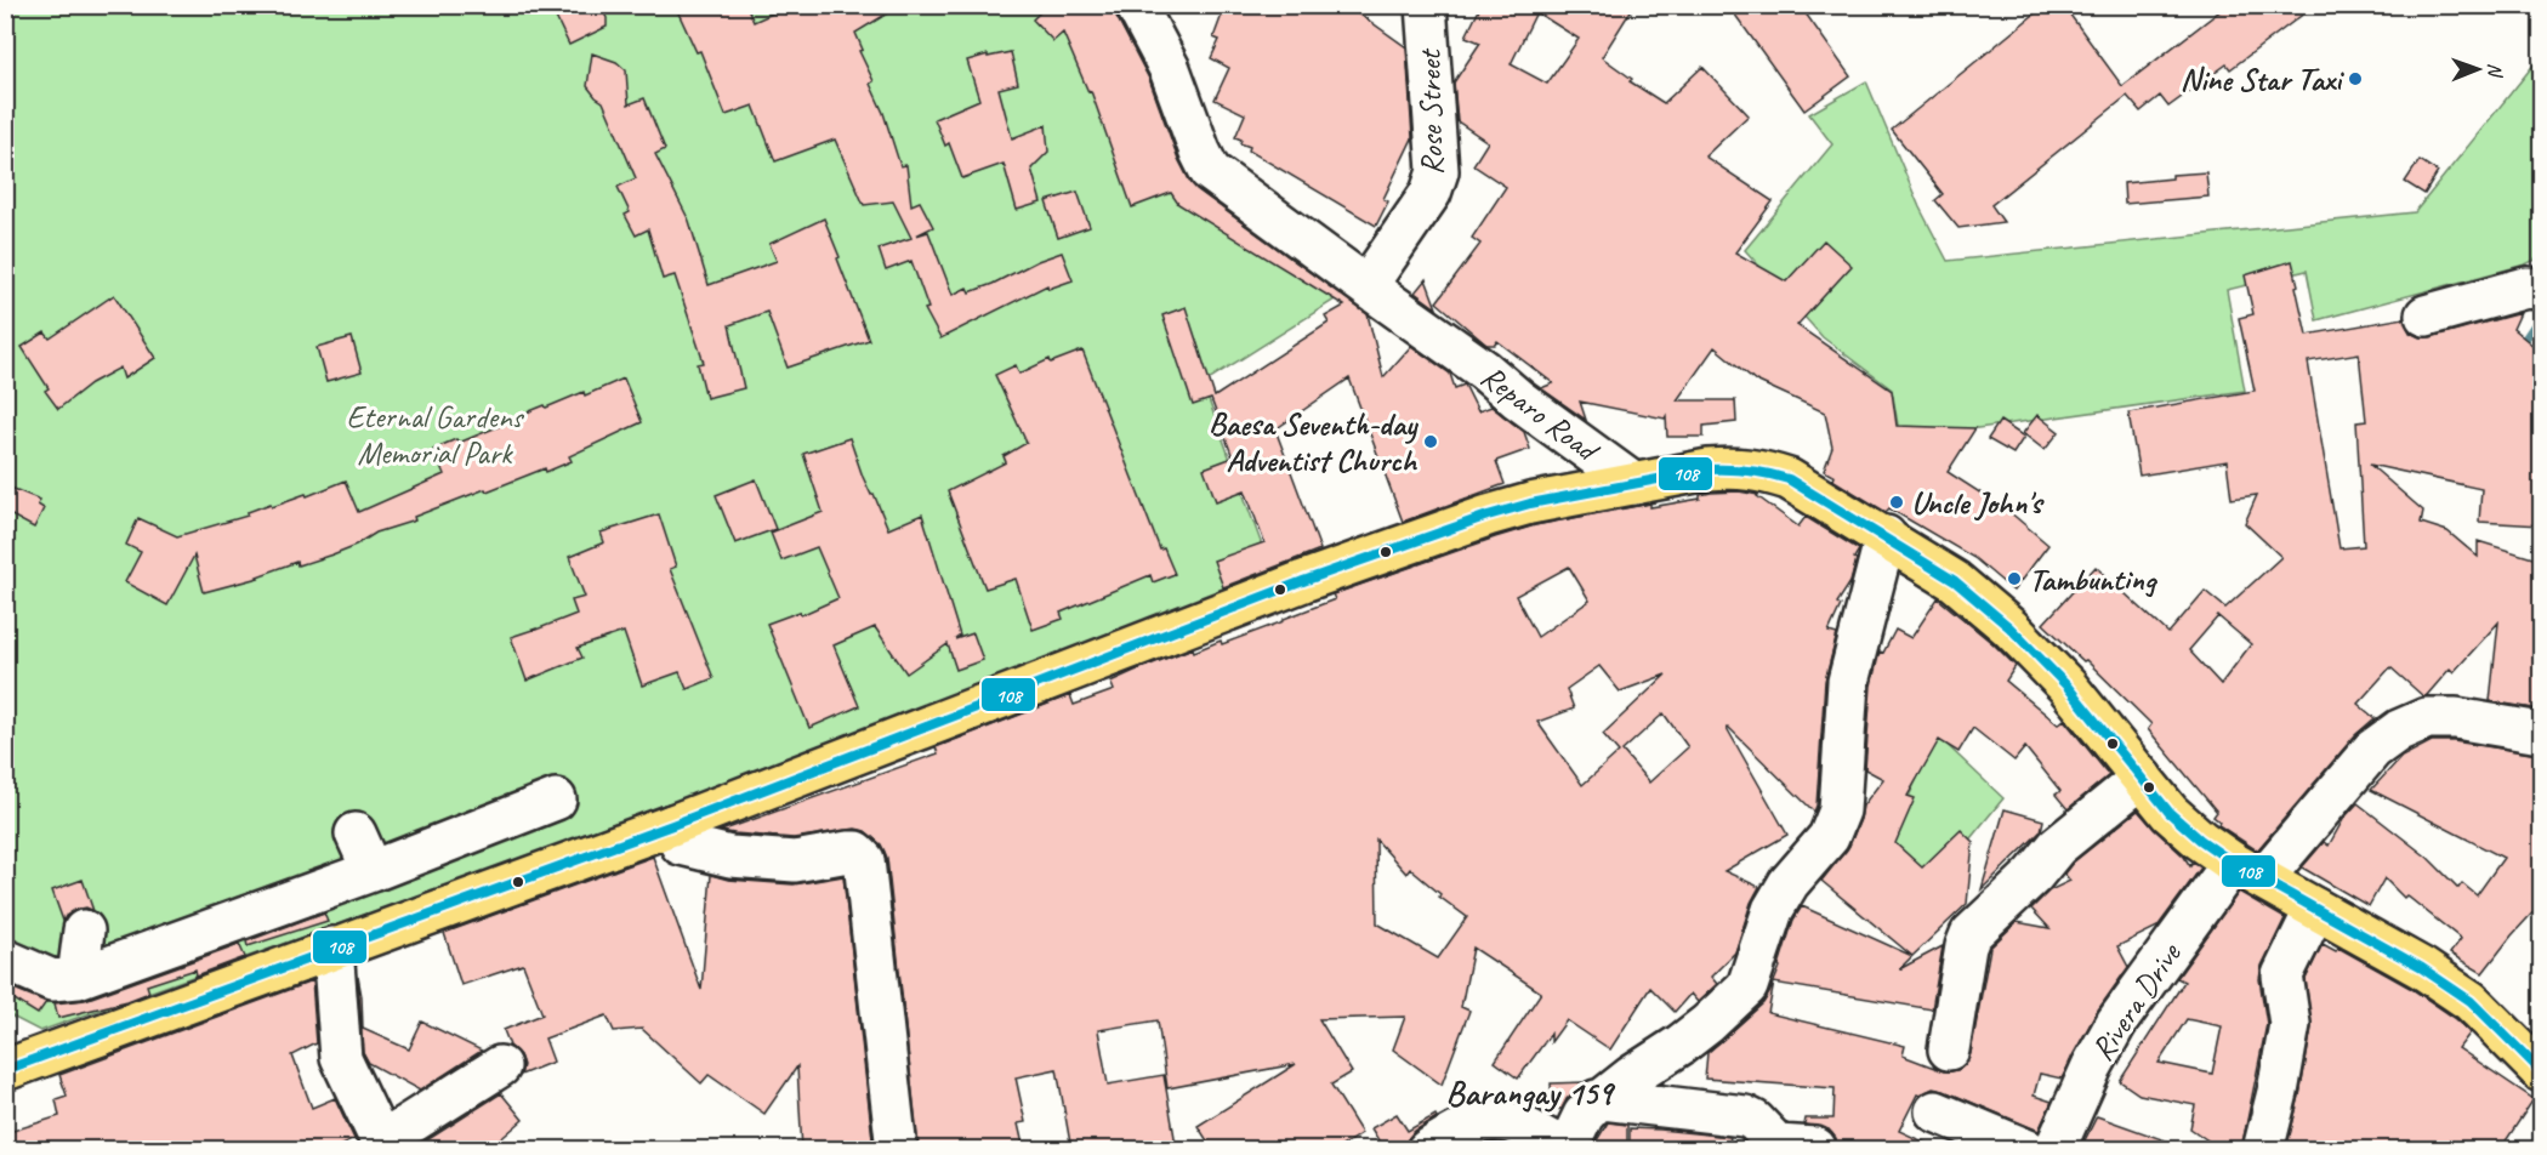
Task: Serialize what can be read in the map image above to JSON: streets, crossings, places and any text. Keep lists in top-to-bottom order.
{
  "streets": {
    "street": ["Rose Street", "Reparo Road", "Rivera Drive"]
  },
  "crossings": [
    ["Rose Street", "Reparo Road"]
  ],
  "districts": ["Barangay 159"],
  "parks": ["Eternal Gardens Memorial Park"],
  "places": [
    "Nine Star Taxi",
    "Baesa Seventh-day Adventist Church",
    "Uncle John's",
    "Tambunting"
  ],
  "lines": ["transit line 108"],
  "north": "right"
}
